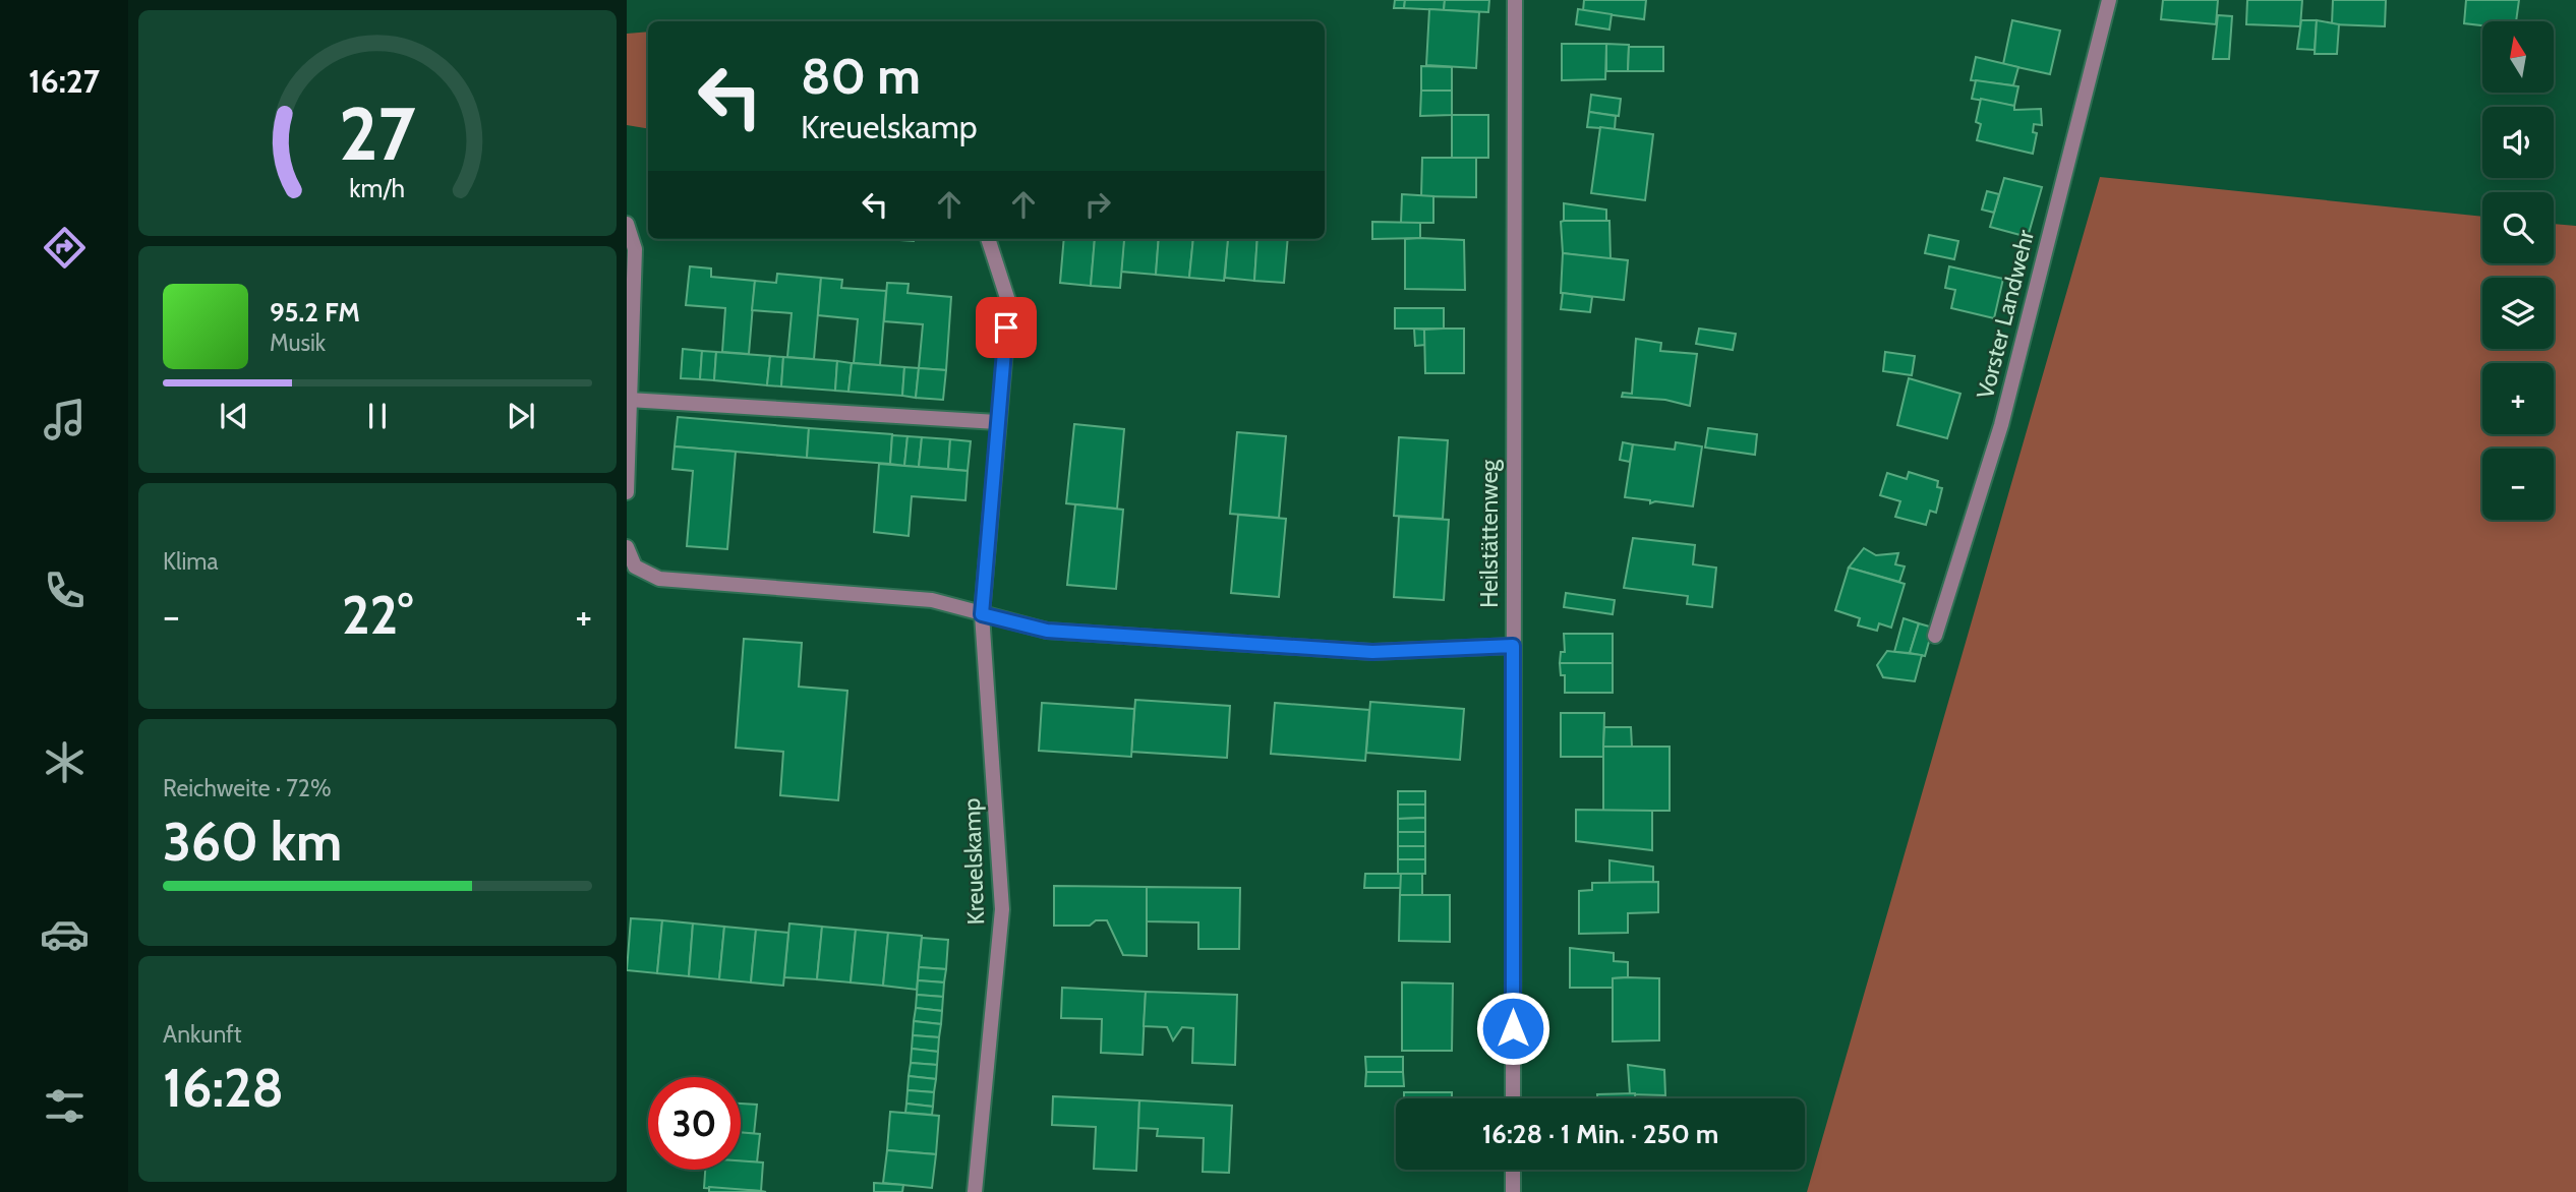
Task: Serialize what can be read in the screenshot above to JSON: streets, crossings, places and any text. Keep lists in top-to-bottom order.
{
  "streets": {
    "street": ["Vorster Landwehr", "Heilstättenweg", "Kreuelskamp"]
  },
  "north": "top",
  "page": {
    "tabs": "16:27",
    "map_buttons": ["+", "−"],
    "turn": ["80 m", "Kreuelskamp"],
    "song": ["95.2 FM", "Musik"],
    "tile": [
      "Klima",
      ["Reichweite · 72%", "360 km"],
      ["Ankunft", "16:28"]
    ],
    "heat": ["−", "22°", "+"],
    "limit": "30",
    "trip": "16:28 · 1 Min. · 250 m",
    "gauge": ["27", "km/h"]
  }
}
